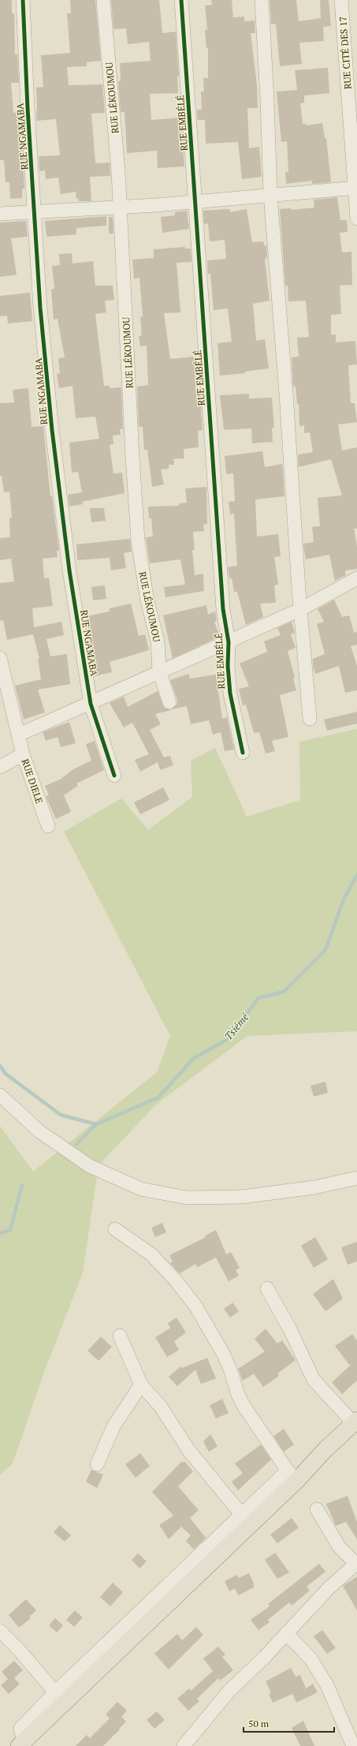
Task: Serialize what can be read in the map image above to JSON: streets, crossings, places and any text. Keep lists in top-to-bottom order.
{
  "streets": {
    "street": [
      "RUE CITÉ DES 17",
      "RUE LÉKOUMOU",
      "RUE EMBÉLÉ",
      "RUE NGAMABA",
      "RUE DIELE"
    ]
  },
  "water": ["Tsiémé"],
  "scale_bar": "50 m"
}
